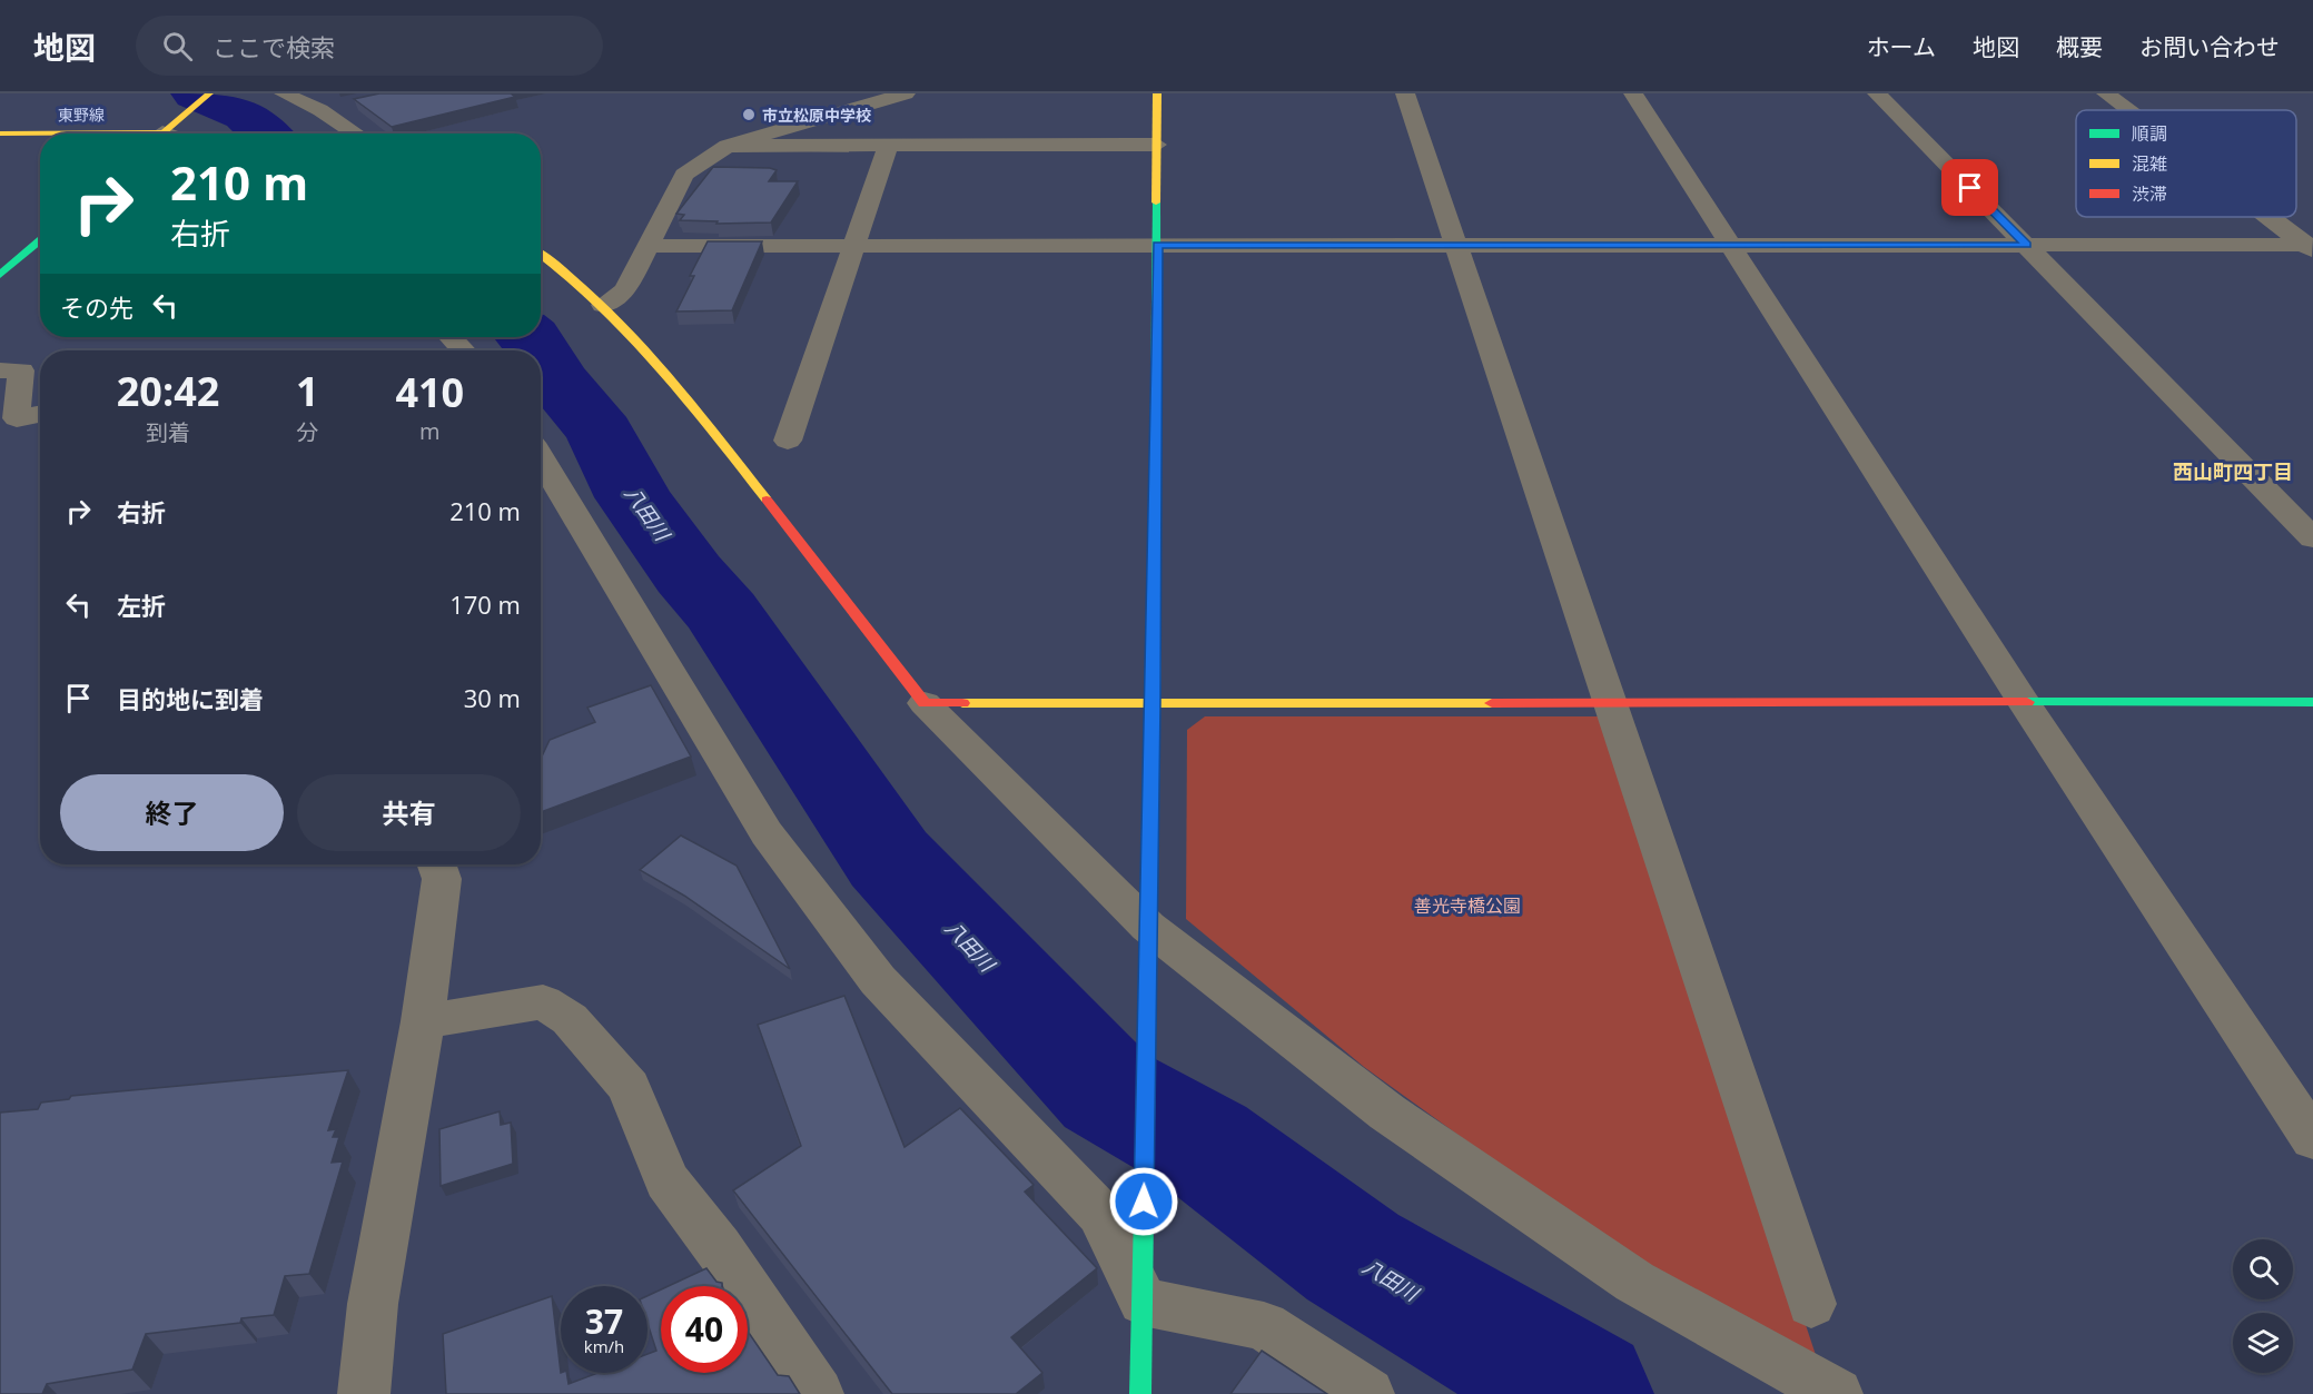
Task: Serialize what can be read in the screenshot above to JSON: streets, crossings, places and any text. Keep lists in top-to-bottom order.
{
  "streets": {
    "street": ["東野線"]
  },
  "districts": ["西山町四丁目"],
  "water": ["八田川"],
  "parks": ["善光寺橋公園"],
  "places": ["市立松原中学校"],
  "legend": ["順調", "混雑", "渋滞"],
  "page": {
    "header": "地図",
    "search": "ここで検索",
    "nav": [
      "ホーム",
      "地図",
      "概要",
      "お問い合わせ"
    ],
    "turn": ["210 m", "右折"],
    "then": "その先",
    "eta": [
      "20:42",
      "到着",
      "1",
      "分",
      "410",
      "m"
    ],
    "list": [
      {
        "name": "右折",
        "value": "210 m"
      },
      {
        "name": "左折",
        "value": "170 m"
      },
      {
        "name": "目的地に到着",
        "value": "30 m"
      }
    ],
    "buttons": ["終了", "共有"],
    "speed": "37 km/h",
    "limit": "40"
  }
}
